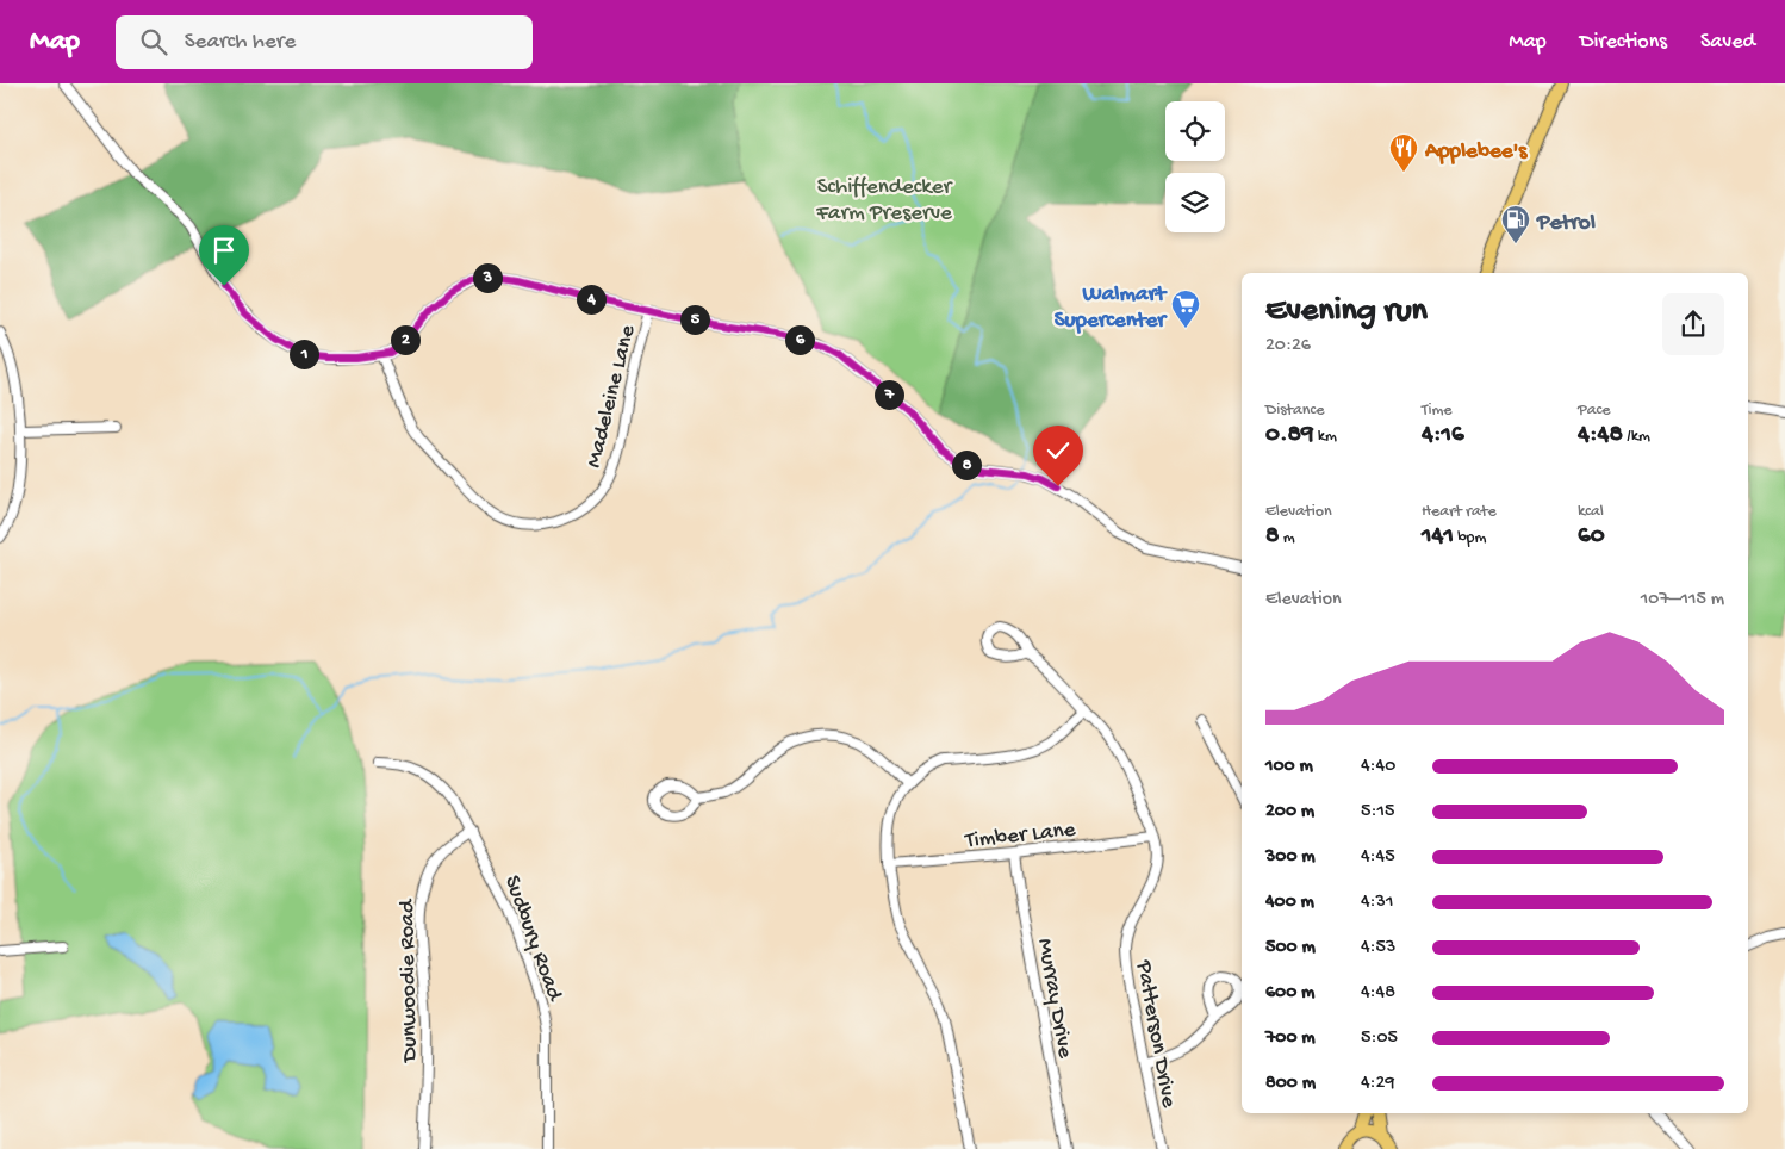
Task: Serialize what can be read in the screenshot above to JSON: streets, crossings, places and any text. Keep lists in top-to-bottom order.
{
  "streets": {
    "street": [
      "Madeleine Lane",
      "Timber Lane",
      "Sudbury Road",
      "Dunwoodie Road",
      "Murray Drive",
      "Patterson Drive"
    ]
  },
  "crossings": [
    ["Timber Lane", "Murray Drive"],
    ["Timber Lane", "Patterson Drive"],
    ["Sudbury Road", "Dunwoodie Road"]
  ],
  "parks": ["Schiffendecker Farm Preserve"],
  "places": {
    "restaurant": ["Applebee's"],
    "fuel station": ["Petrol"],
    "supermarket": ["Walmart Supercenter"]
  },
  "page": {
    "header": "Map",
    "search": "Search here",
    "nav": ["Map", "Directions", "Saved"],
    "pins": [
      "3",
      "4",
      "5",
      "2",
      "6",
      "1",
      "7",
      "8"
    ],
    "heading": ["Evening run", "20:26"],
    "stats": [
      ["Distance", "0.89 km"],
      ["Time", "4:16"],
      ["Pace", "4:48 /km"],
      ["Elevation", "8 m"],
      ["Heart rate", "141 bpm"],
      ["kcal", "60"]
    ],
    "chart": ["Elevation", "107–115 m"],
    "list": [
      {
        "name": "100 m",
        "note": "4:40"
      },
      {
        "name": "200 m",
        "note": "5:15"
      },
      {
        "name": "300 m",
        "note": "4:45"
      },
      {
        "name": "400 m",
        "note": "4:31"
      },
      {
        "name": "500 m",
        "note": "4:53"
      },
      {
        "name": "600 m",
        "note": "4:48"
      },
      {
        "name": "700 m",
        "note": "5:05"
      },
      {
        "name": "800 m",
        "note": "4:29"
      }
    ]
  }
}
